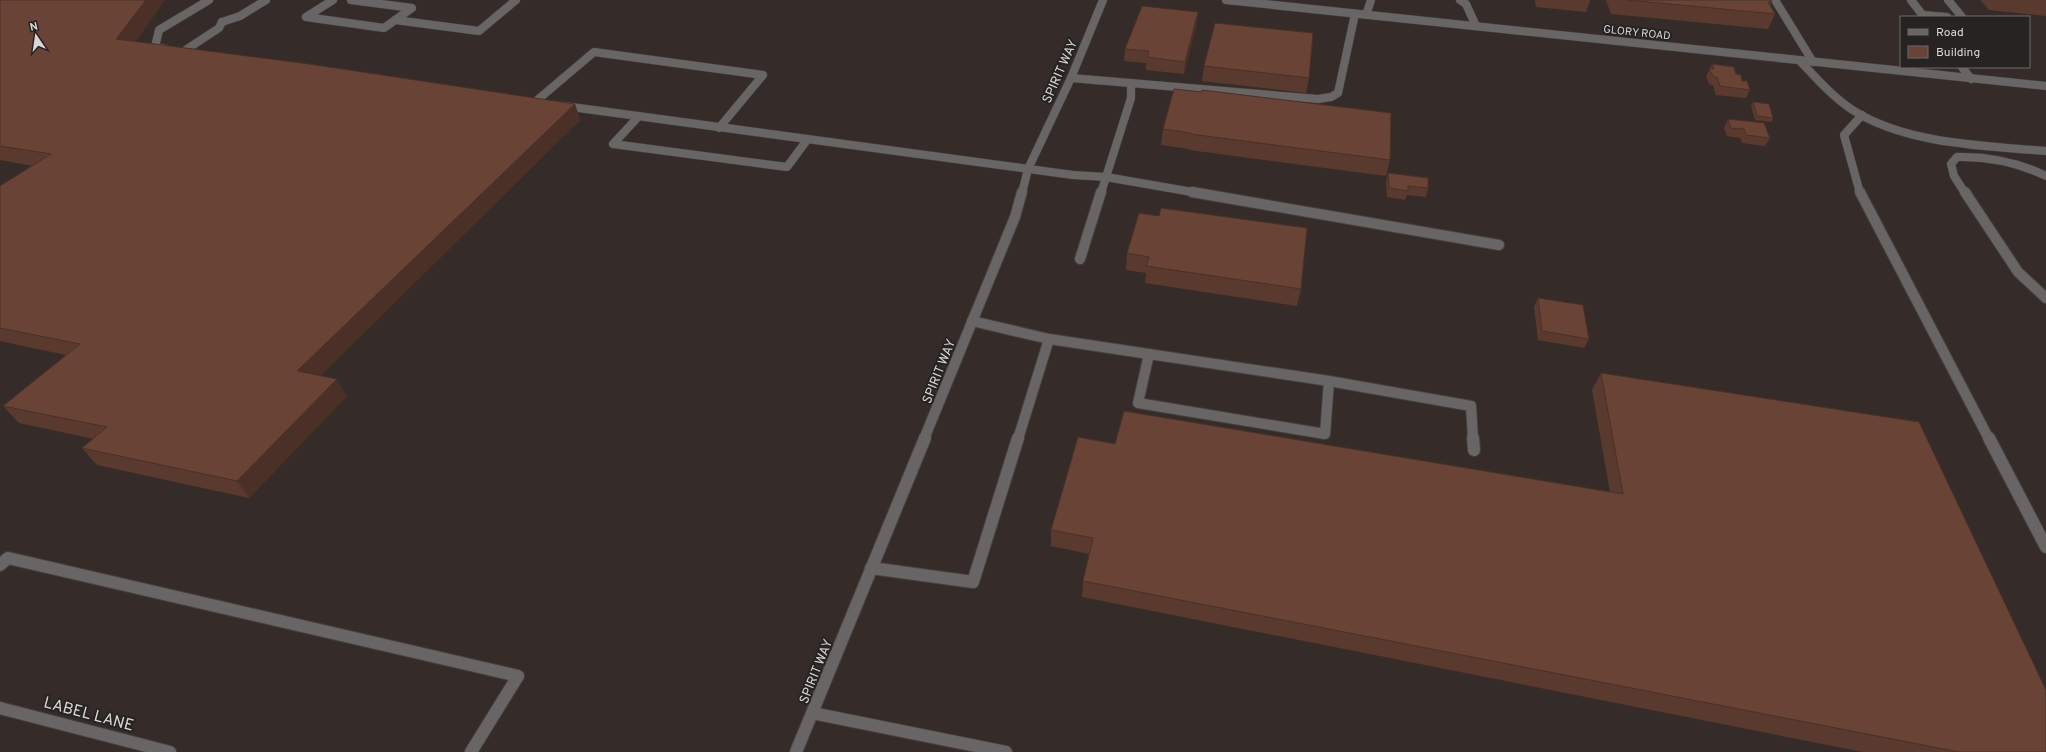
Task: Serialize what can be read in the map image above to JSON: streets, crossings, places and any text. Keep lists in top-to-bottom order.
{
  "streets": {
    "street": ["GLORY ROAD", "SPIRIT WAY", "LABEL LANE"]
  },
  "legend": ["Road", "Building"],
  "north": "top"
}
